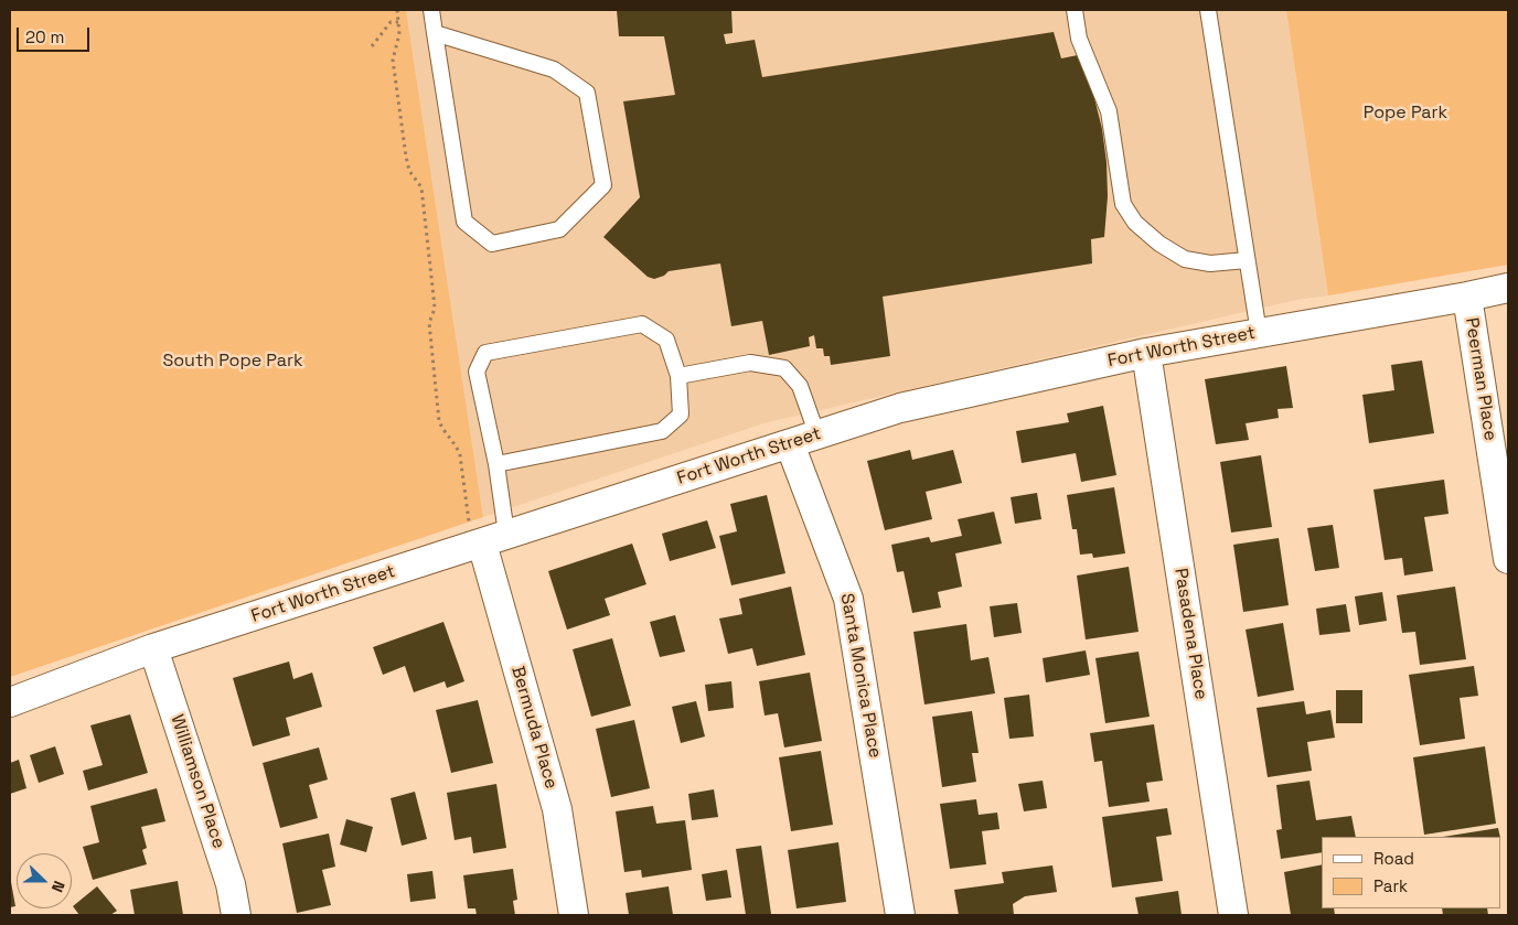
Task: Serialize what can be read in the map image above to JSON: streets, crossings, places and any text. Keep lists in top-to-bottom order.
{
  "streets": {
    "street": [
      "Fort Worth Street",
      "Peerman Place",
      "Pasadena Place",
      "Santa Monica Place",
      "Bermuda Place",
      "Williamson Place"
    ]
  },
  "crossings": [
    ["Fort Worth Street", "Peerman Place"],
    ["Fort Worth Street", "Pasadena Place"],
    ["Fort Worth Street", "Santa Monica Place"],
    ["Fort Worth Street", "Bermuda Place"],
    ["Fort Worth Street", "Williamson Place"]
  ],
  "parks": ["Pope Park", "South Pope Park"],
  "legend": ["Road", "Park"],
  "scale_bar": "20 m",
  "north": "right"
}
